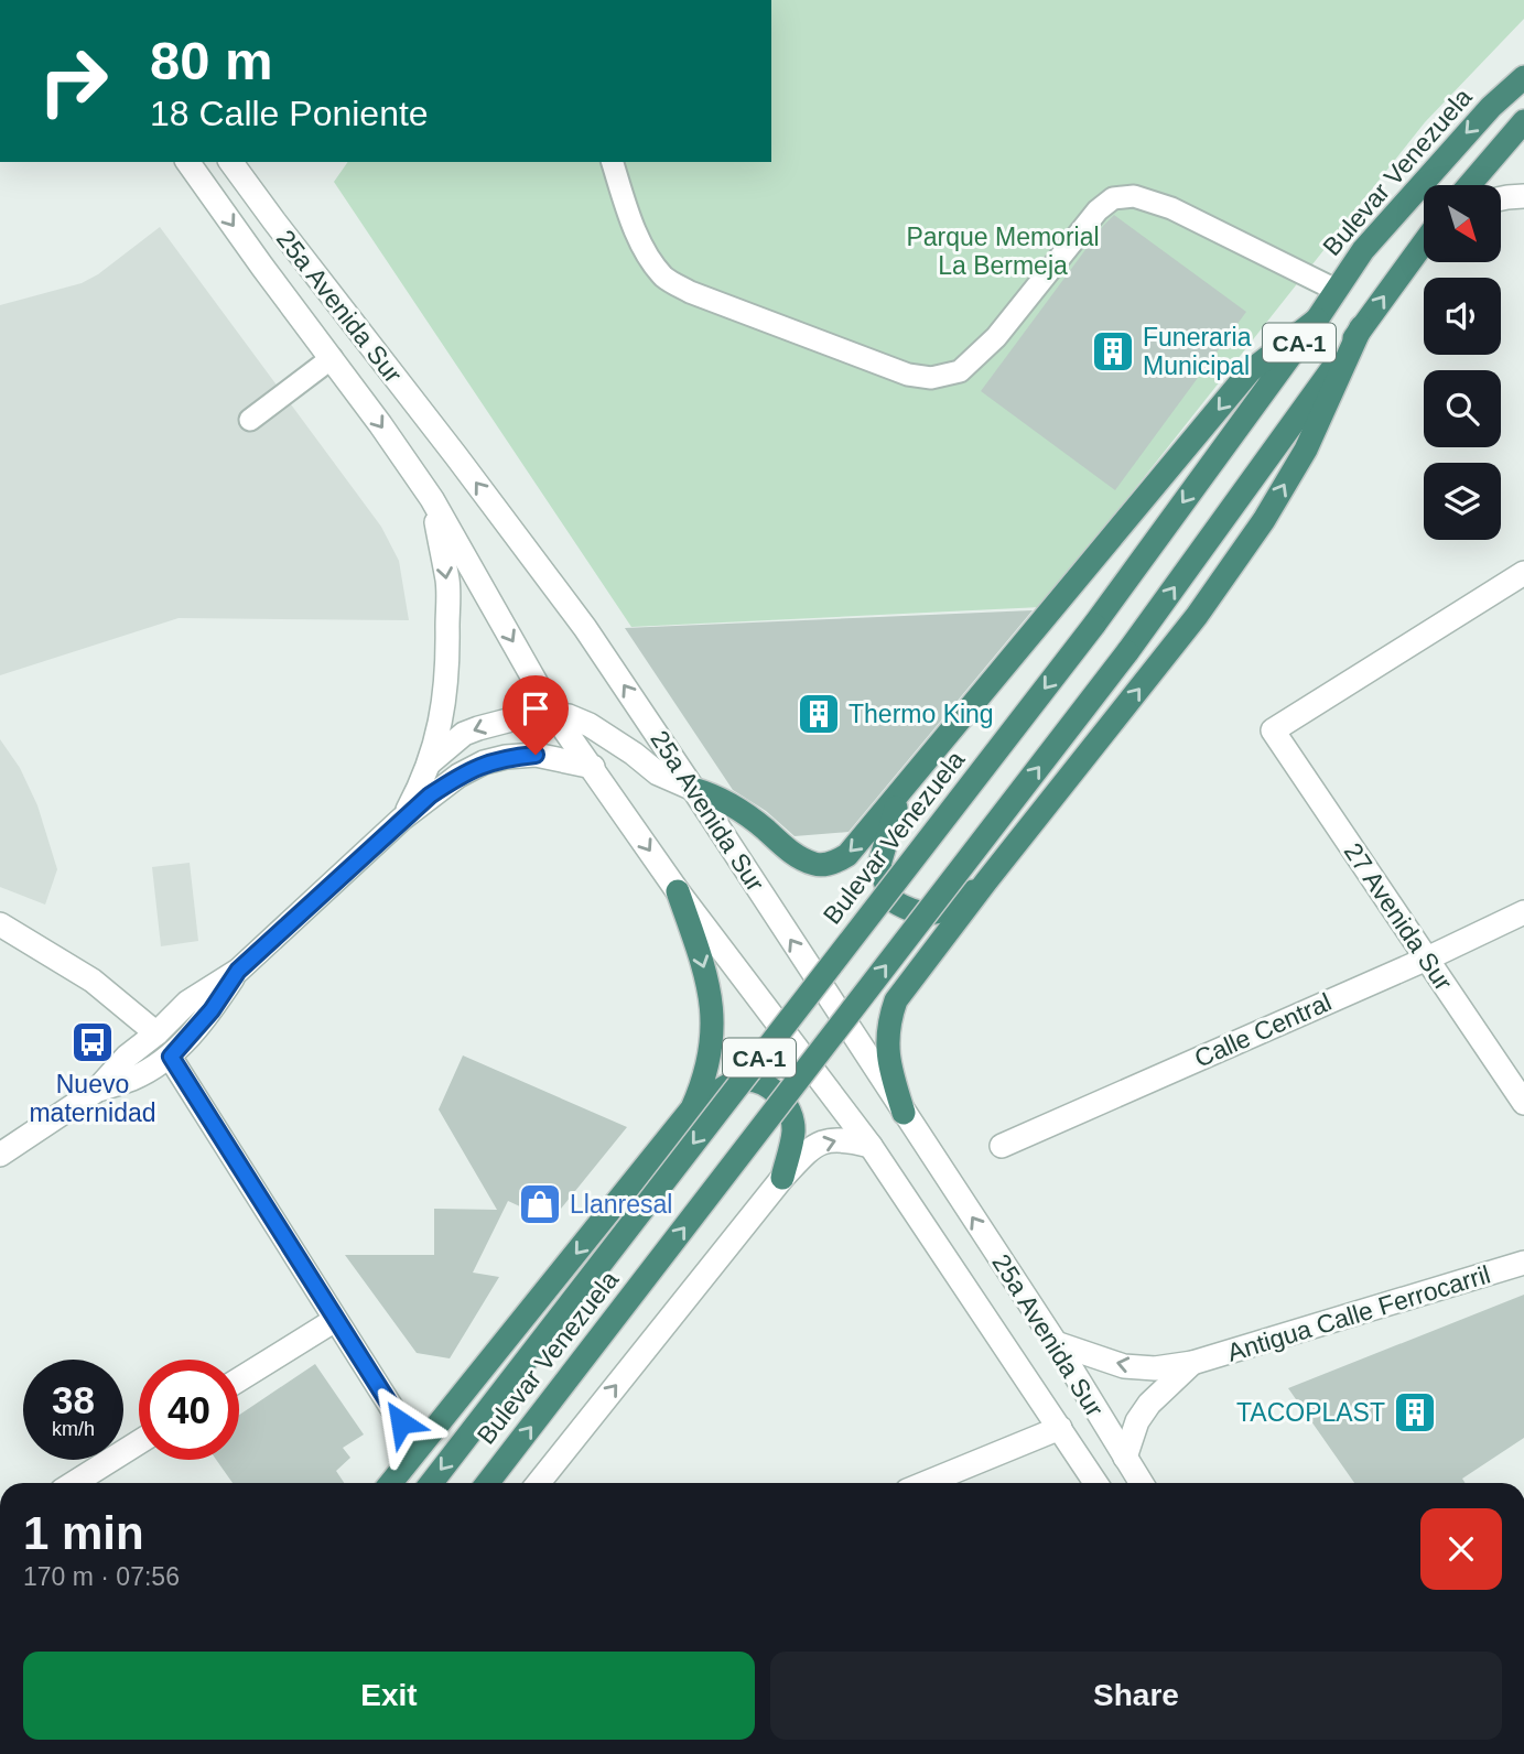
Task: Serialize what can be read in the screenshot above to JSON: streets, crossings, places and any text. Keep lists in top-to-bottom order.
{
  "streets": {
    "highway": ["Bulevar Venezuela", "CA-1"],
    "street": [
      "25a Avenida Sur",
      "27 Avenida Sur",
      "Calle Central",
      "Antigua Calle Ferrocarril"
    ]
  },
  "crossings": [
    ["25a Avenida Sur", "Antigua Calle Ferrocarril"],
    ["27 Avenida Sur", "Calle Central"]
  ],
  "parks": ["Parque Memorial La Bermeja"],
  "places": {
    "building": ["Funeraria Municipal", "Thermo King", "TACOPLAST"],
    "bus stop": ["Nuevo maternidad"],
    "shop": ["Llanresal"]
  },
  "north": "bottom right",
  "page": {
    "turn": ["80 m", "18 Calle Poniente"],
    "speed": "38 km/h",
    "limit": "40",
    "heading": ["1 min", "170 m · 07:56"],
    "buttons": ["Exit", "Share"]
  }
}
